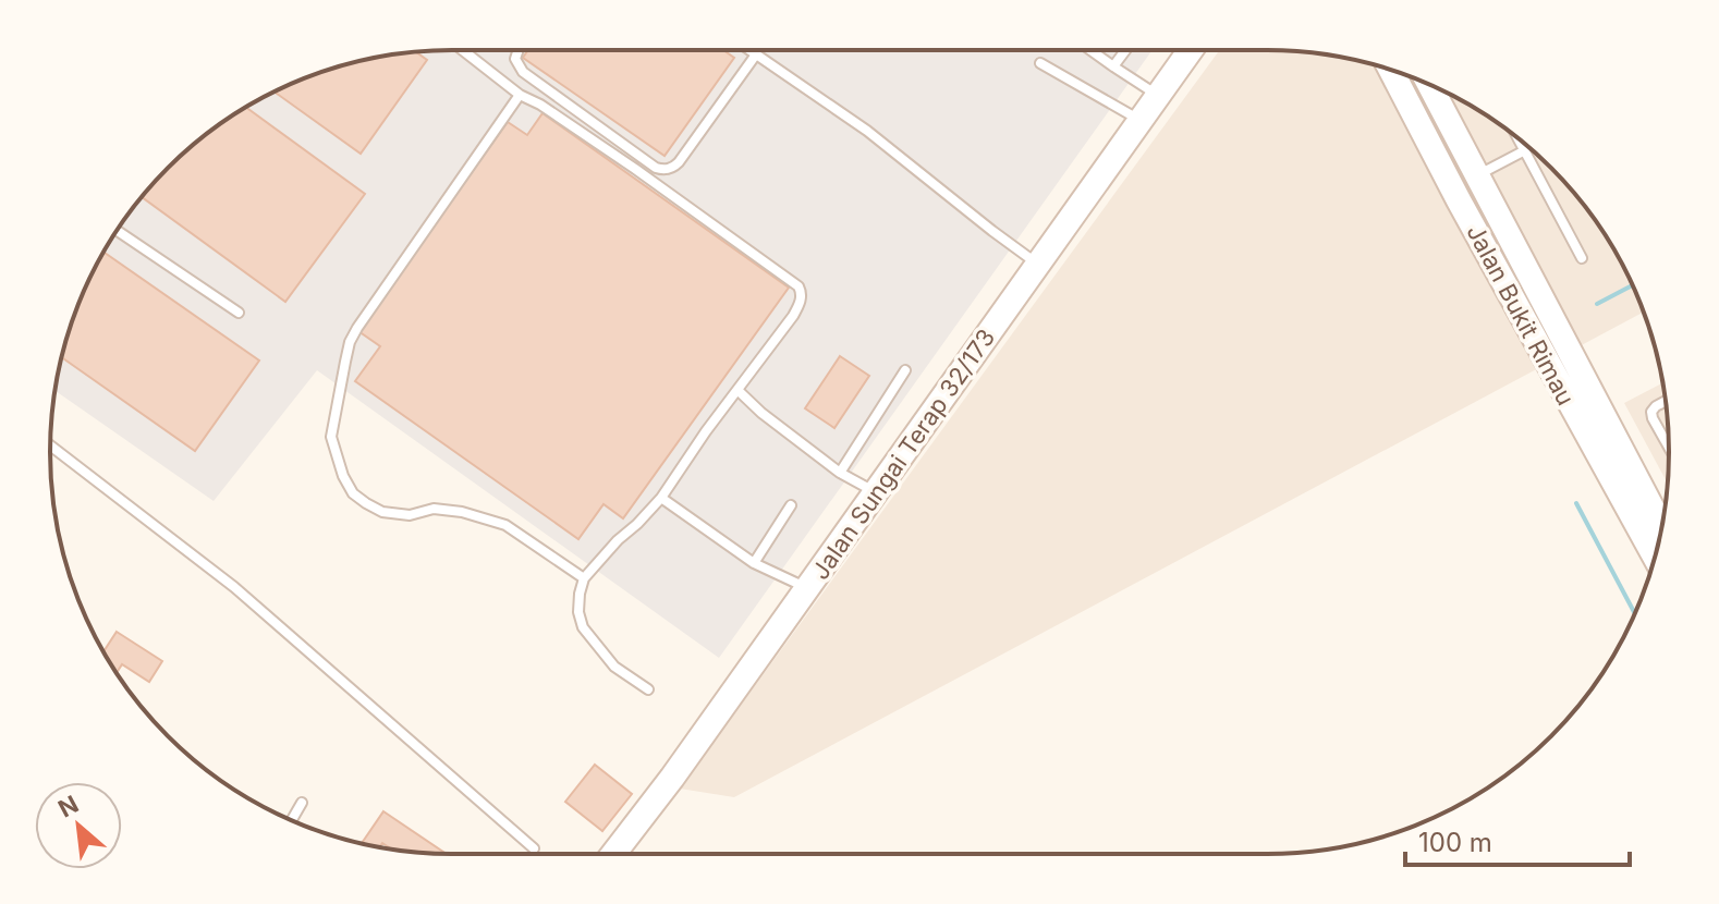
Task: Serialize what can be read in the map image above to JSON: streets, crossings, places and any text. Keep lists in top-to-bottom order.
{
  "streets": {
    "street": ["Jalan Bukit Rimau", "Jalan Sungai Terap 32/173"]
  },
  "scale_bar": "100 m",
  "north": "top left"
}
